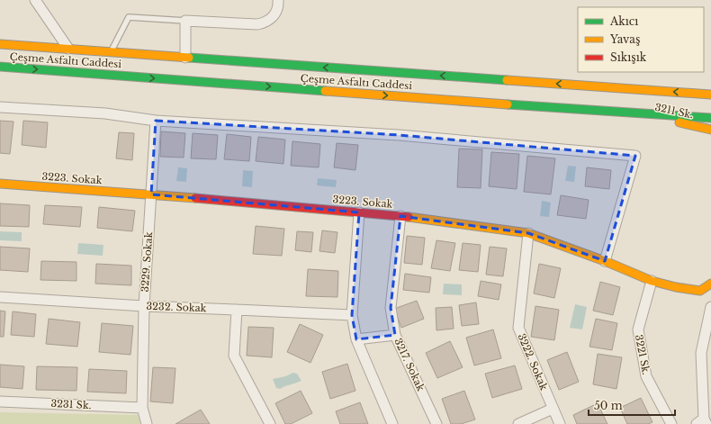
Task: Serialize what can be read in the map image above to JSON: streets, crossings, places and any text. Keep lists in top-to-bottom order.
{
  "streets": {
    "main road": ["Çeşme Asfaltı Caddesi", "3211 Sk.", "3223. Sokak"],
    "street": [
      "3229. Sokak",
      "3232. Sokak",
      "3221 Sk.",
      "3222. Sokak",
      "3217. Sokak",
      "3231 Sk."
    ]
  },
  "crossings": [
    ["Çeşme Asfaltı Caddesi", "3211 Sk."],
    ["3223. Sokak", "3229. Sokak"],
    ["3223. Sokak", "3221 Sk."],
    ["3223. Sokak", "3222. Sokak"],
    ["3223. Sokak", "3217. Sokak"],
    ["3229. Sokak", "3232. Sokak"],
    ["3229. Sokak", "3231 Sk."]
  ],
  "legend": ["Akıcı", "Yavaş", "Sıkışık"],
  "scale_bar": "50 m"
}
